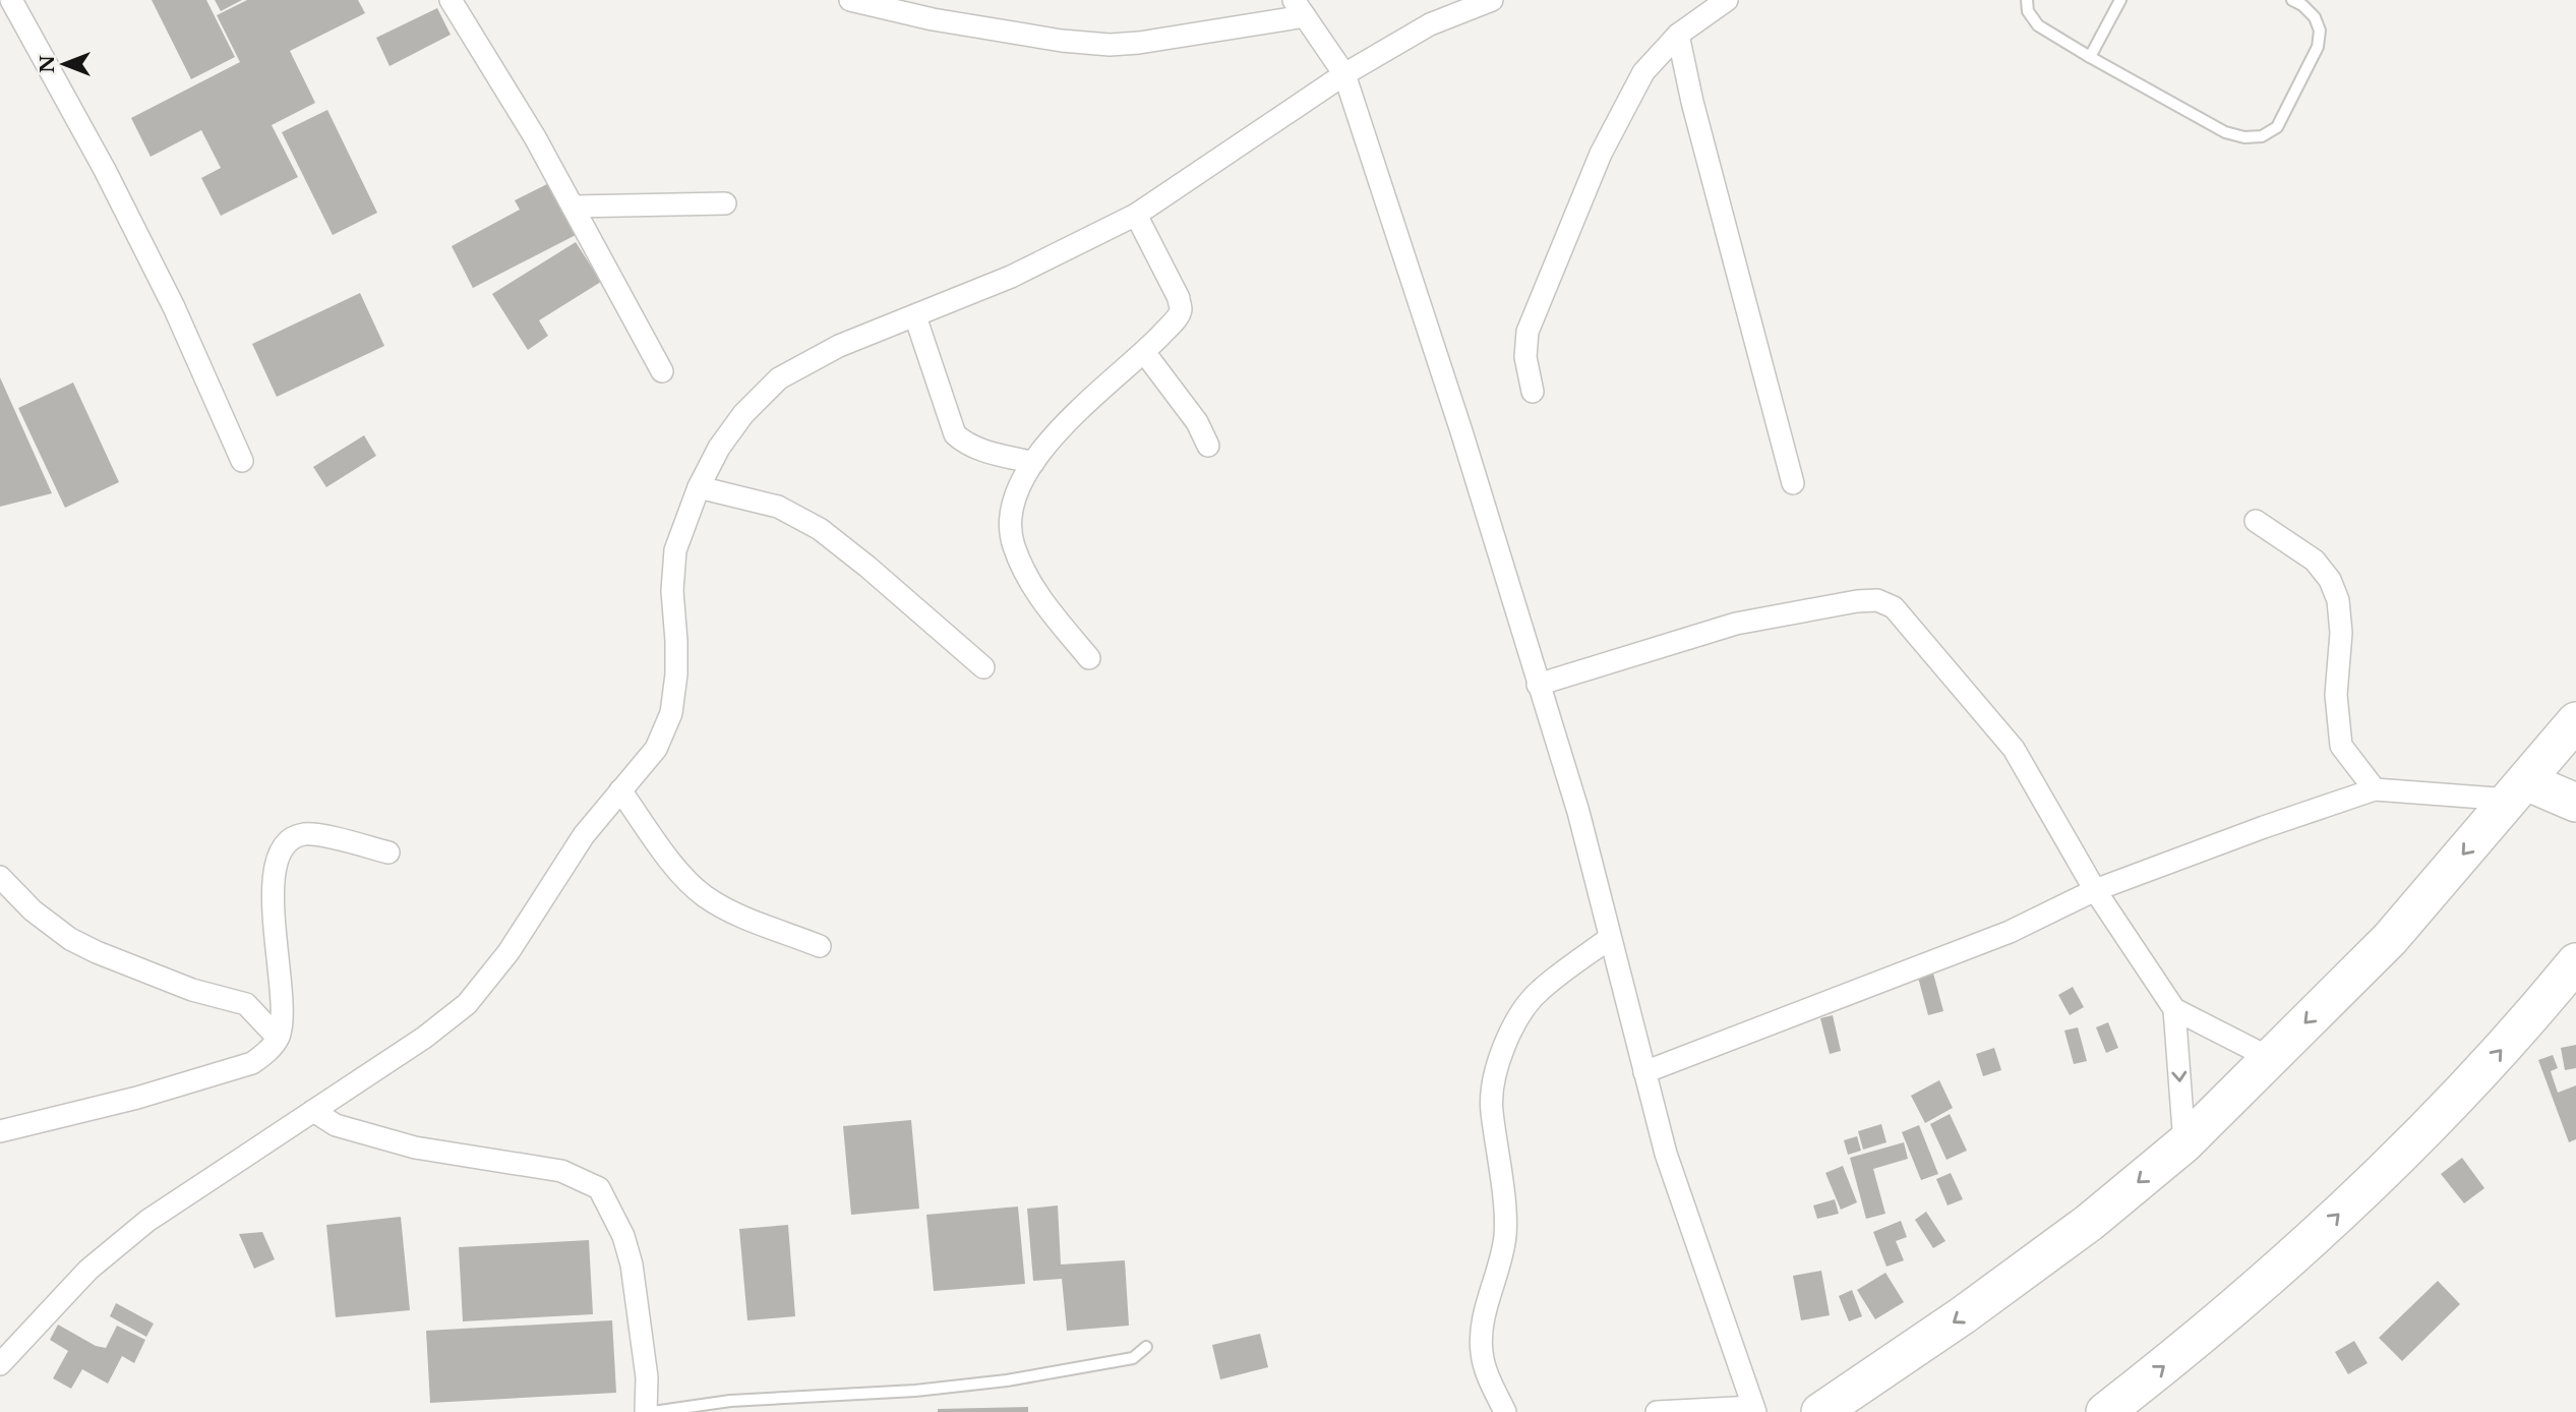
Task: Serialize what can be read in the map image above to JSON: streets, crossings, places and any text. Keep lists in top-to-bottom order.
{
  "north": "left"
}
